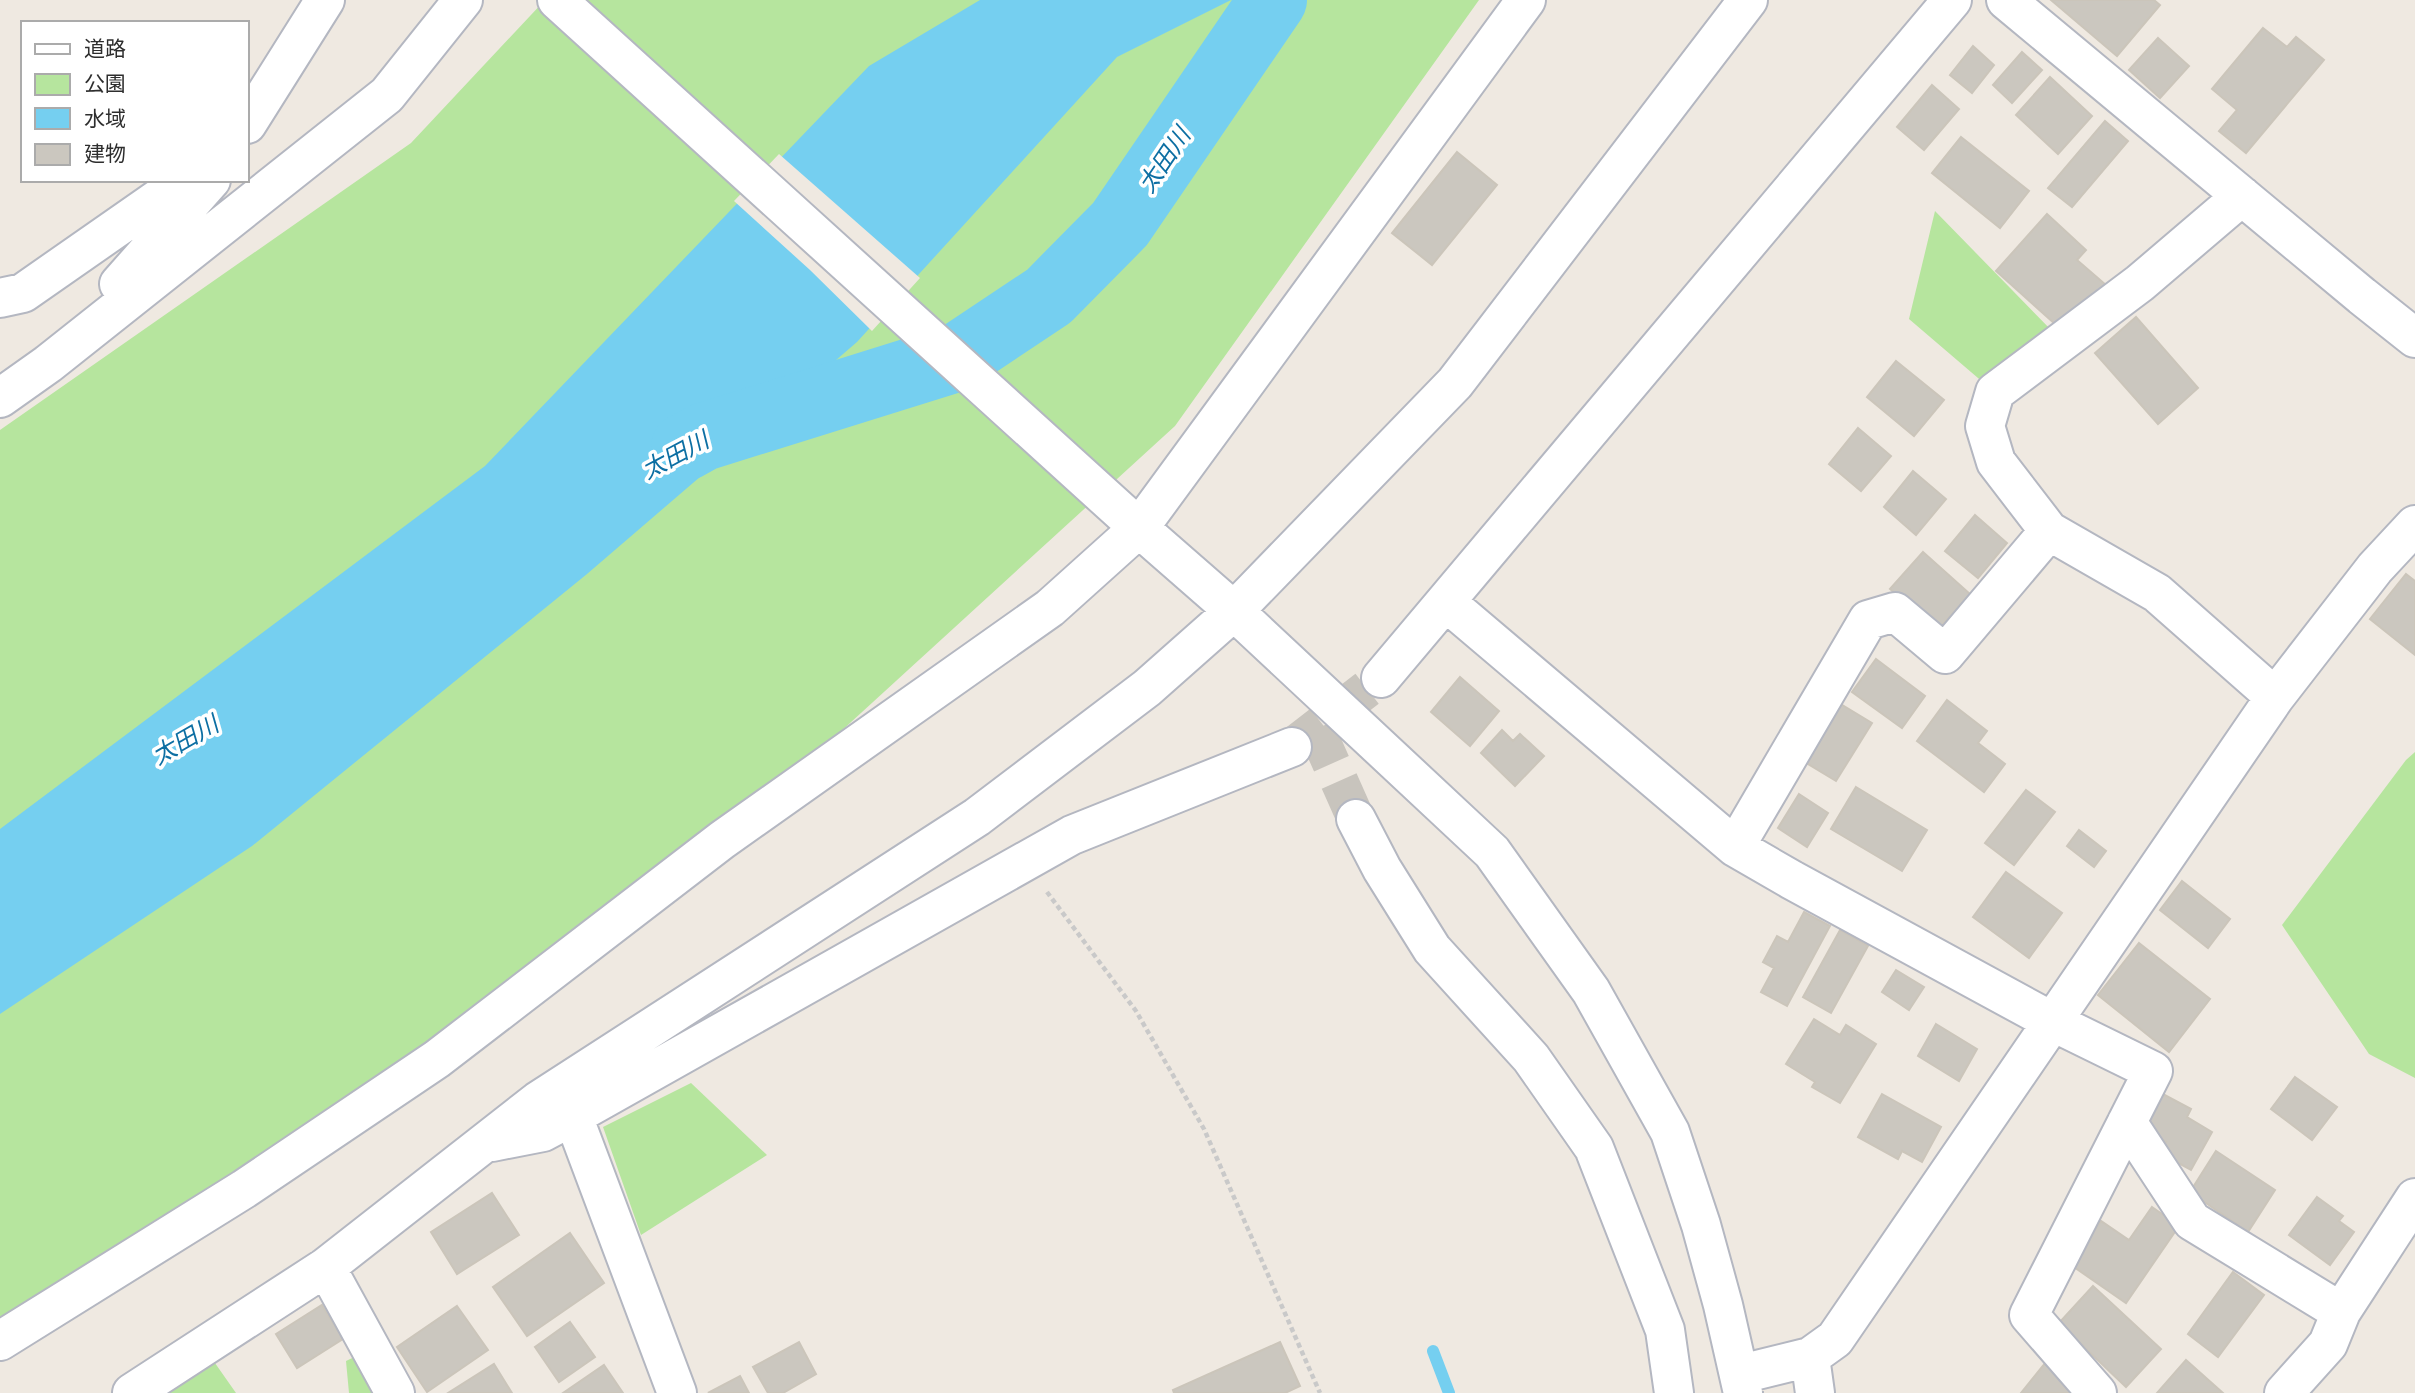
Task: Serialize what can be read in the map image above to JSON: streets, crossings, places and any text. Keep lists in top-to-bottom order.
{
  "water": ["太田川"],
  "legend": [
    "道路",
    "公園",
    "水域",
    "建物"
  ]
}
